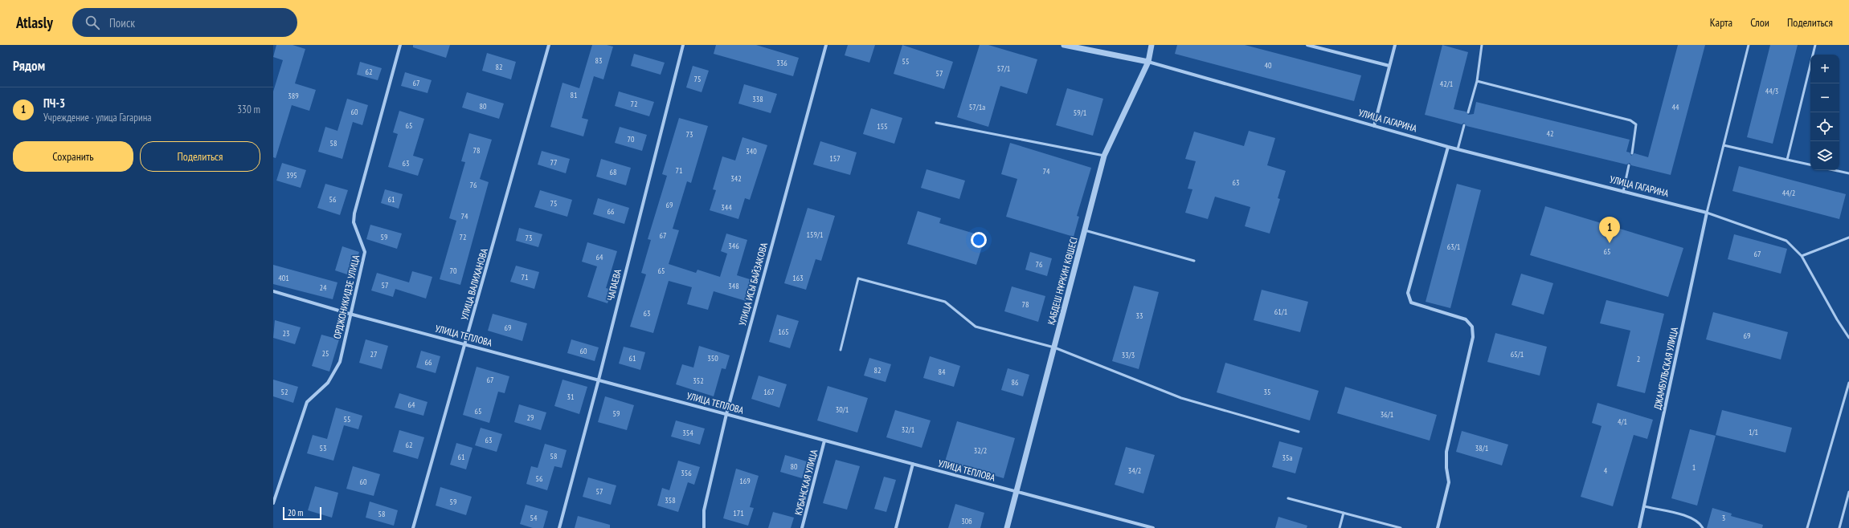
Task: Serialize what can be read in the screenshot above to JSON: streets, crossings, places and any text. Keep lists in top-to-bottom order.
{
  "streets": {
    "street": [
      "УЛИЦА ГАГАРИНА",
      "ҚАБДЕШ НҰРКИН КӨШЕСІ",
      "УЛИЦА ВАЛИХАНОВА",
      "УЛИЦА ИСЫ БАЙЗАКОВА",
      "ЧАПАЕВА",
      "ОРДЖОНИКИДЗЕ УЛИЦА",
      "УЛИЦА ТЕПЛОВА",
      "ДЖАМБУЛЬСКАЯ УЛИЦА",
      "КУБАНСКАЯ УЛИЦА"
    ]
  },
  "crossings": [
    ["УЛИЦА ГАГАРИНА", "ҚАБДЕШ НҰРКИН КӨШЕСІ"],
    ["УЛИЦА ГАГАРИНА", "ДЖАМБУЛЬСКАЯ УЛИЦА"],
    ["ҚАБДЕШ НҰРКИН КӨШЕСІ", "УЛИЦА ТЕПЛОВА"],
    ["УЛИЦА ВАЛИХАНОВА", "УЛИЦА ТЕПЛОВА"],
    ["УЛИЦА ИСЫ БАЙЗАКОВА", "УЛИЦА ТЕПЛОВА"],
    ["ЧАПАЕВА", "УЛИЦА ТЕПЛОВА"],
    ["ОРДЖОНИКИДЗЕ УЛИЦА", "УЛИЦА ТЕПЛОВА"],
    ["УЛИЦА ТЕПЛОВА", "КУБАНСКАЯ УЛИЦА"]
  ],
  "house_numbers": [
    "83",
    "55",
    "336",
    "40",
    "82",
    "57/1",
    "62",
    "57",
    "75",
    "67",
    "42/1",
    "44/3",
    "81",
    "389",
    "338",
    "72",
    "80",
    "57/1а",
    "44",
    "60",
    "59/1",
    "65",
    "155",
    "42",
    "73",
    "70",
    "58",
    "78",
    "340",
    "157",
    "77",
    "63",
    "71",
    "74",
    "68",
    "395",
    "342",
    "63",
    "76",
    "44/2",
    "56",
    "61",
    "75",
    "69",
    "344",
    "66",
    "74",
    "159/1",
    "67",
    "59",
    "72",
    "73",
    "346",
    "63/1",
    "65",
    "67",
    "64",
    "76",
    "70",
    "65",
    "71",
    "401",
    "163",
    "57",
    "348",
    "24",
    "78",
    "61/1",
    "63",
    "33",
    "69",
    "165",
    "23",
    "69",
    "60",
    "25",
    "27",
    "65/1",
    "33/3",
    "61",
    "350",
    "2",
    "66",
    "82",
    "84",
    "67",
    "352",
    "86",
    "52",
    "167",
    "35",
    "31",
    "64",
    "30/1",
    "65",
    "59",
    "36/1",
    "29",
    "55",
    "4/1",
    "32/1",
    "1/1",
    "354",
    "63",
    "62",
    "53",
    "38/1",
    "32/2",
    "58",
    "61",
    "35а",
    "80",
    "1",
    "34/2",
    "4",
    "356",
    "56",
    "169",
    "60",
    "57",
    "358",
    "59",
    "171",
    "58",
    "54",
    "3",
    "30б"
  ],
  "scale_bar": "20 m",
  "page": {
    "header": "Atlasly",
    "search": "Поиск",
    "nav": ["Карта", "Слои", "Поделиться"],
    "heading": "Рядом",
    "map_buttons": ["+", "−"],
    "list": [
      {
        "mark": "1",
        "name": "ПЧ-3",
        "note": "Учреждение · улица Гагарина",
        "value": "330 m"
      }
    ],
    "buttons": ["Сохранить", "Поделиться"],
    "pins": "1",
    "scale": "20 m"
  }
}
